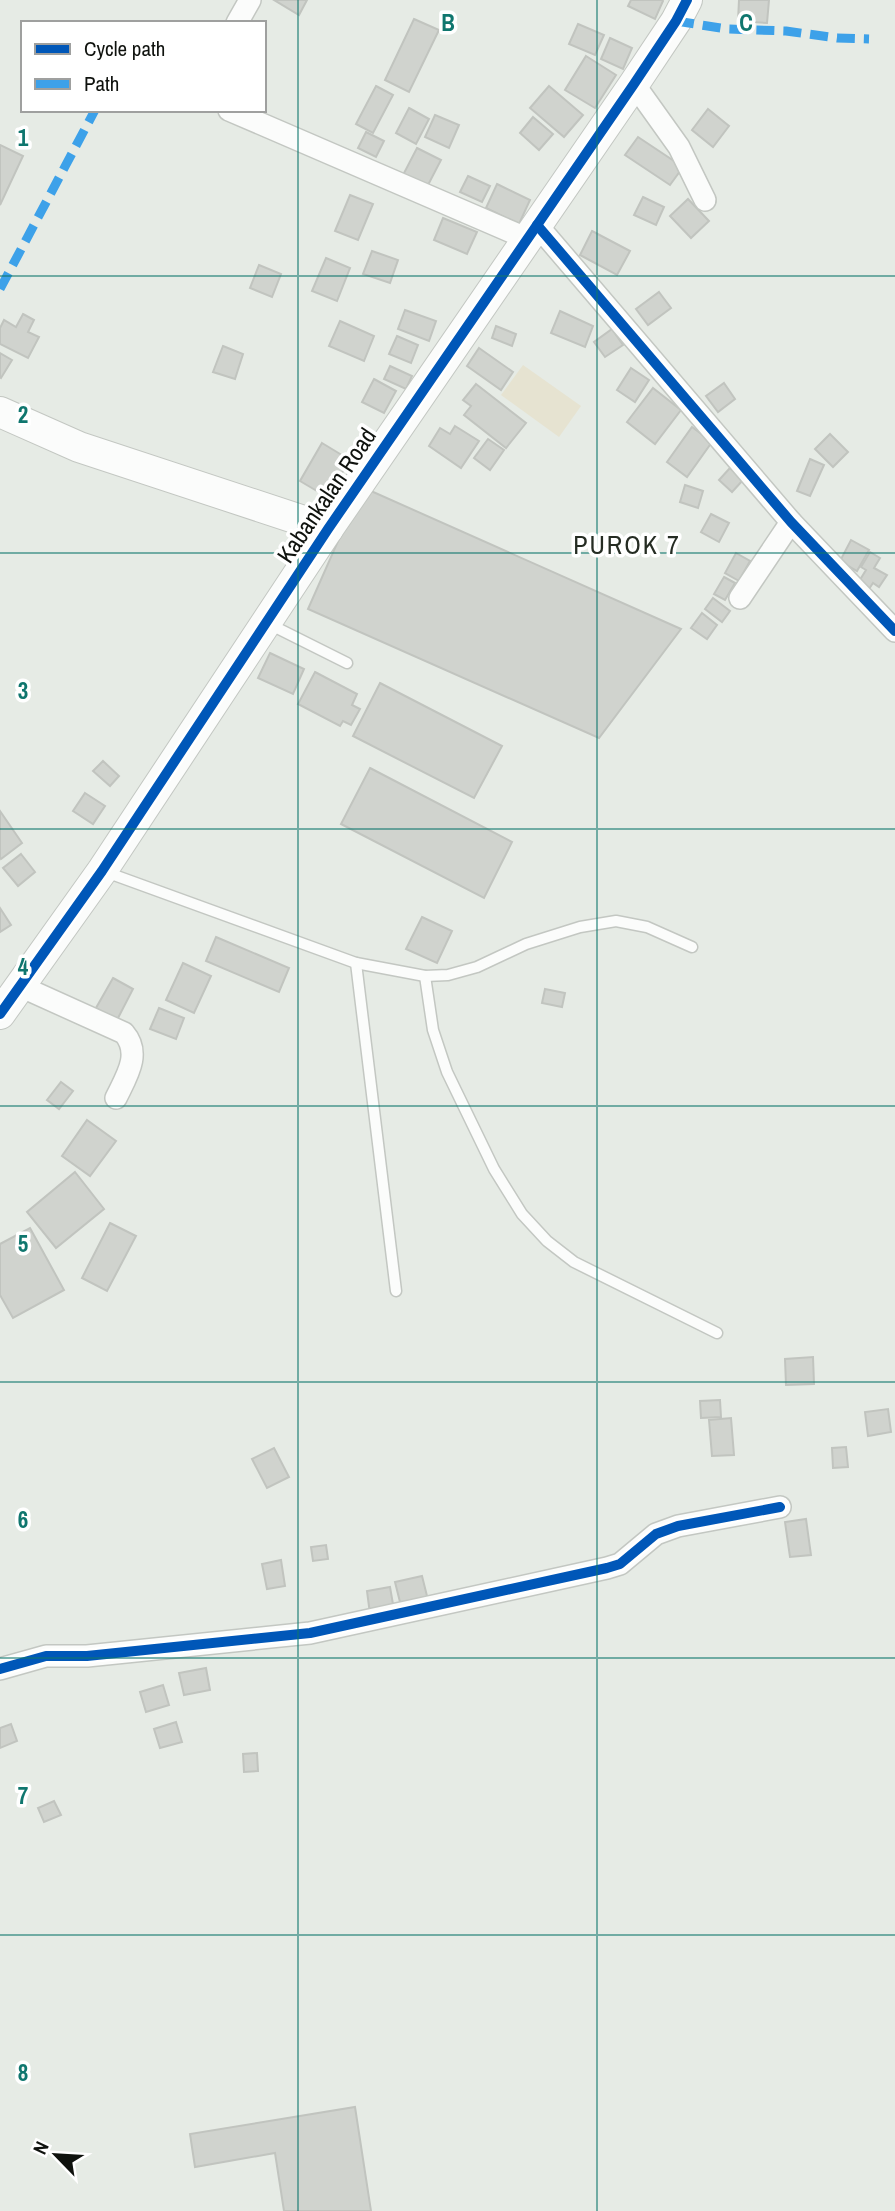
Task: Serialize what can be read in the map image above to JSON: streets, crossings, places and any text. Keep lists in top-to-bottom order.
{
  "streets": {
    "street": ["Kabankalan Road"]
  },
  "districts": ["PUROK 7"],
  "legend": ["Cycle path", "Path"],
  "north": "top left",
  "grid": {
    "columns": ["B", "C"],
    "rows": [
      "1",
      "2",
      "3",
      "4",
      "5",
      "6",
      "7",
      "8"
    ]
  }
}
